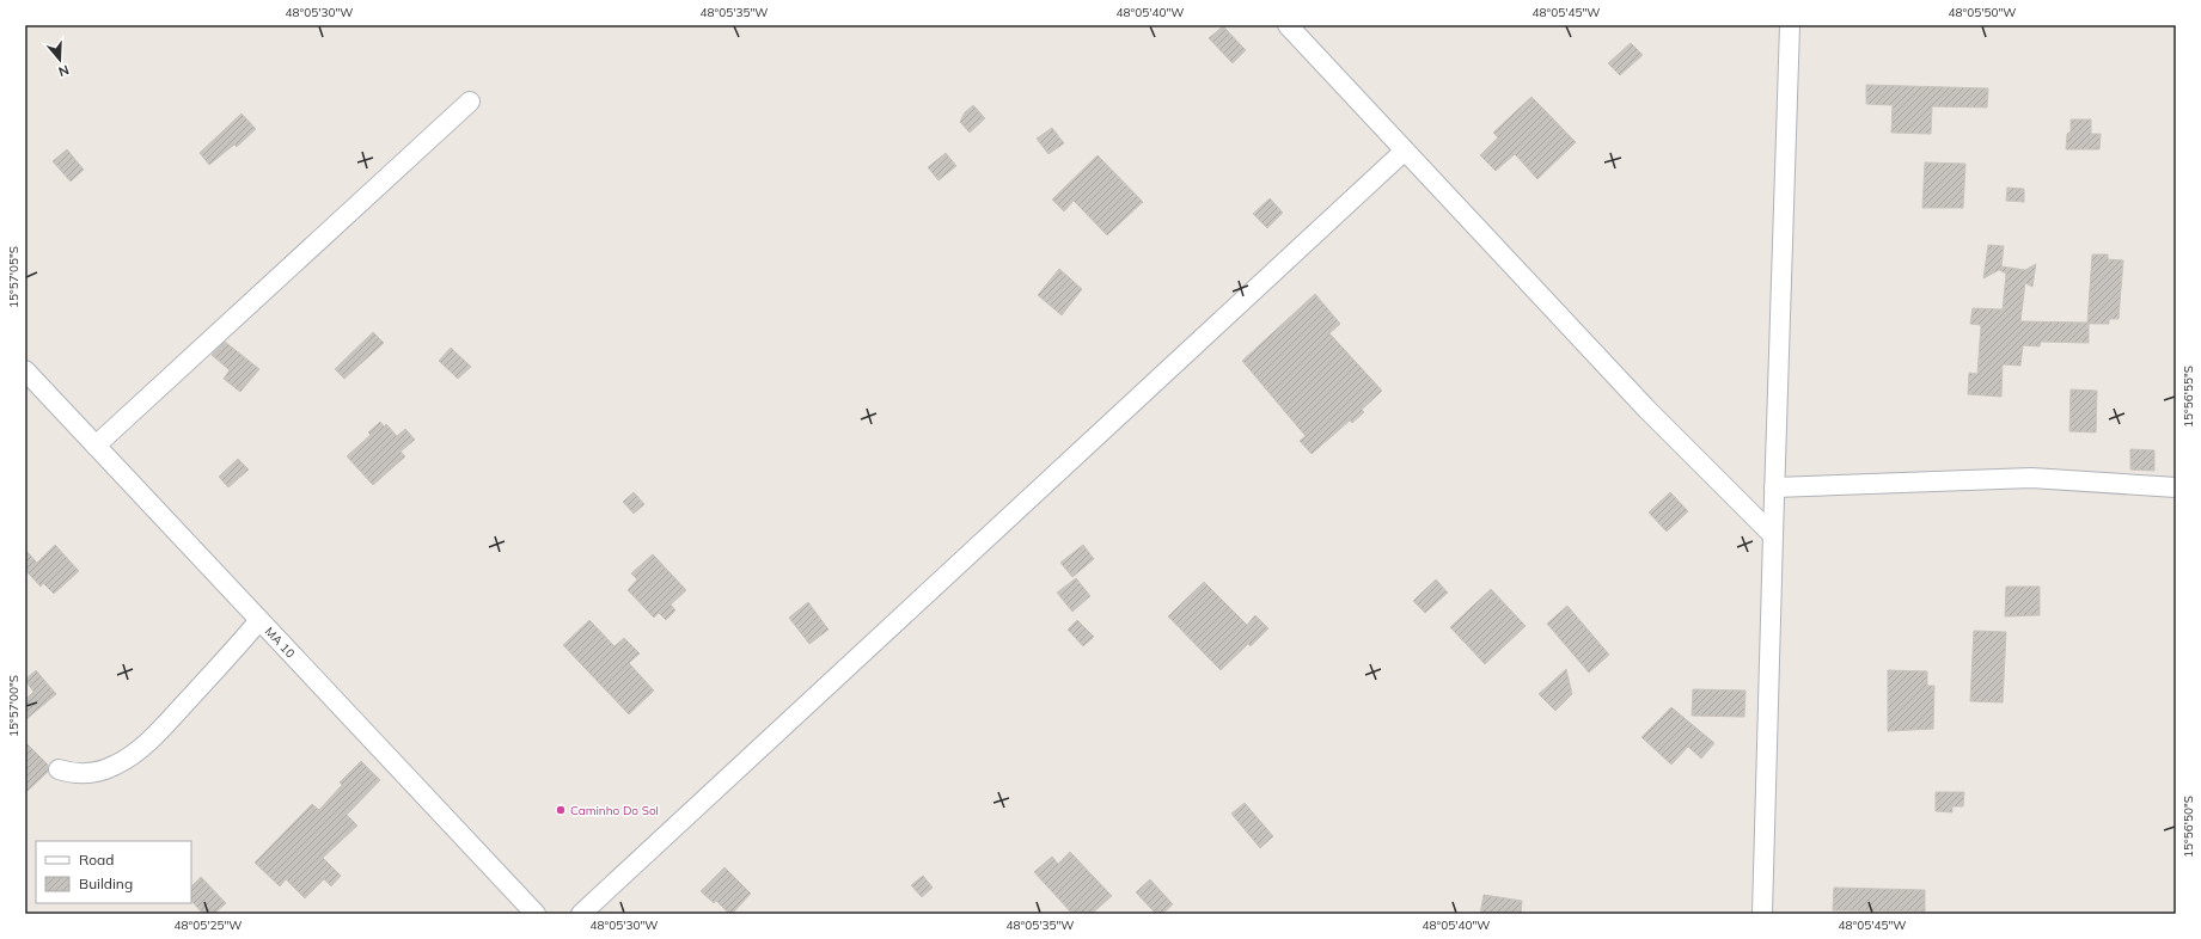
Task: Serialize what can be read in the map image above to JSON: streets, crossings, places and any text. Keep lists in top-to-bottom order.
{
  "streets": {
    "street": ["MA 10"]
  },
  "places": ["Caminho Do Sol"],
  "legend": ["Road", "Building"],
  "north": "bottom",
  "coordinates": [
    "48°05'30\"W",
    "48°05'35\"W",
    "48°05'40\"W",
    "48°05'45\"W",
    "48°05'50\"W",
    "15°57'05\"S",
    "15°56'55\"S",
    "15°57'00\"S",
    "15°56'50\"S",
    "48°05'25\"W"
  ]
}
